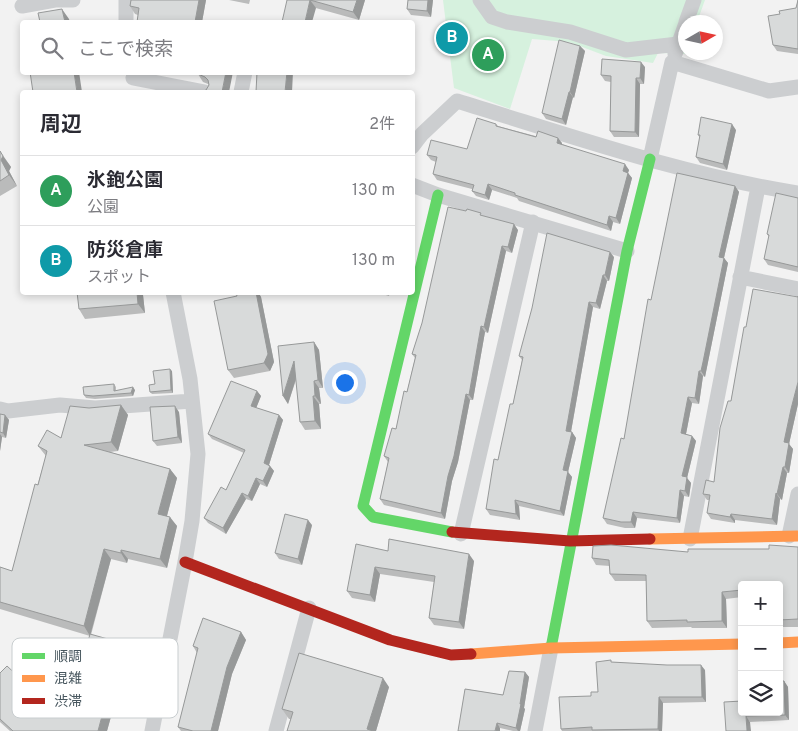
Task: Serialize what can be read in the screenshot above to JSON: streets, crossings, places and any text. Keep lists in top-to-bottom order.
{
  "legend": ["順調", "混雑", "渋滞"],
  "north": "right",
  "page": {
    "pins": ["B", "A"],
    "search": "ここで検索",
    "heading": ["周辺", "2件"],
    "list": [
      {
        "mark": "A",
        "name": "氷鉋公園",
        "note": "公園",
        "value": "130 m"
      },
      {
        "mark": "B",
        "name": "防災倉庫",
        "note": "スポット",
        "value": "130 m"
      }
    ],
    "map_buttons": ["+", "−"]
  }
}
